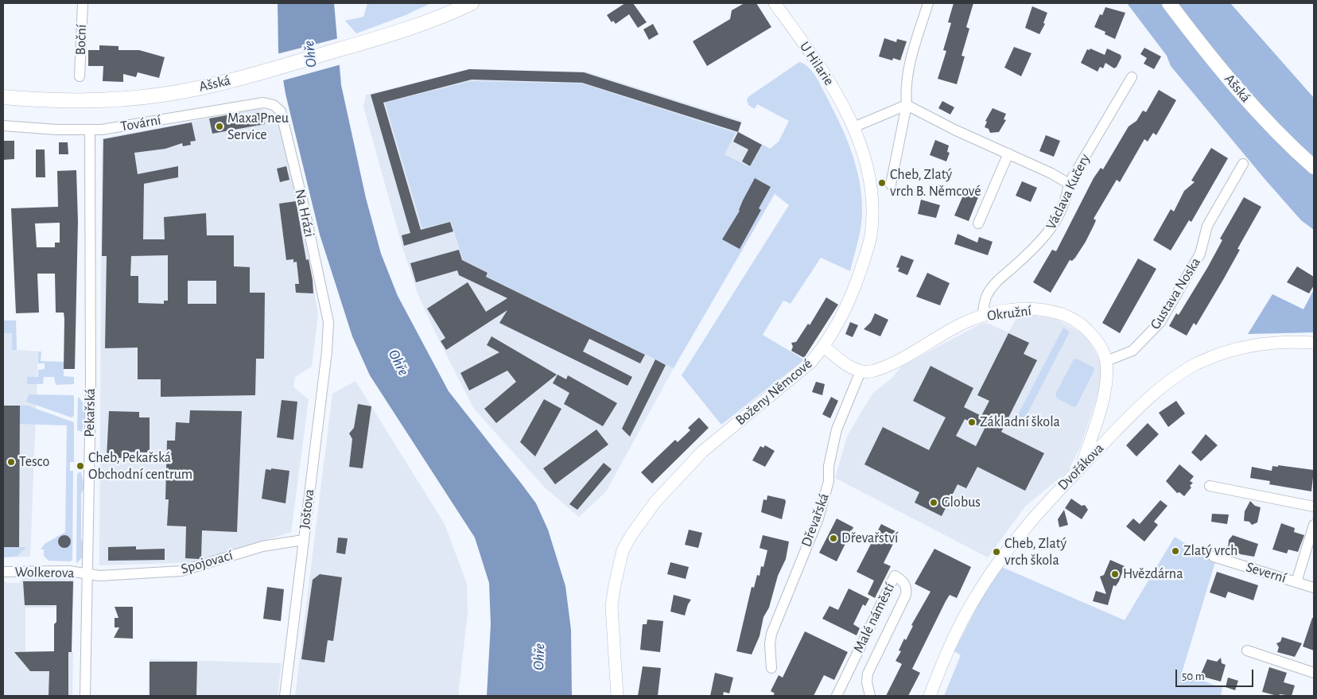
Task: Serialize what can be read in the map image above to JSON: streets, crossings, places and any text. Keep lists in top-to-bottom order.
{
  "streets": {
    "main road": ["Ašská"],
    "street": [
      "Boční",
      "U Hilarie",
      "Tovární",
      "Václava Kučery",
      "Na Hrázi",
      "Gustava Noska",
      "Okružní",
      "Boženy Němcové",
      "Pekařská",
      "Dvořákova",
      "Joštova",
      "Dřevařská",
      "Spojovací",
      "Wolkerova",
      "Severní",
      "Malé náměstí"
    ]
  },
  "crossings": [
    ["U Hilarie", "Boženy Němcové"],
    ["Tovární", "Na Hrázi"],
    ["Tovární", "Pekařská"],
    ["Václava Kučery", "Okružní"],
    ["Na Hrázi", "Joštova"],
    ["Gustava Noska", "Okružní"],
    ["Okružní", "Dvořákova"],
    ["Okružní", "Dřevařská"],
    ["Pekařská", "Spojovací"],
    ["Pekařská", "Wolkerova"],
    ["Joštova", "Spojovací"],
    ["Spojovací", "Wolkerova"]
  ],
  "water": ["Ohře"],
  "places": [
    "Maxa Pneu Service",
    "Cheb, Zlatý vrch B. Němcové",
    "Základní škola",
    "Tesco",
    "Cheb, Pekařská Obchodní centrum",
    "Globus",
    "Dřevařství",
    "Zlatý vrch",
    "Cheb, Zlatý vrch škola",
    "Hvězdárna"
  ],
  "scale_bar": "50 m"
}
